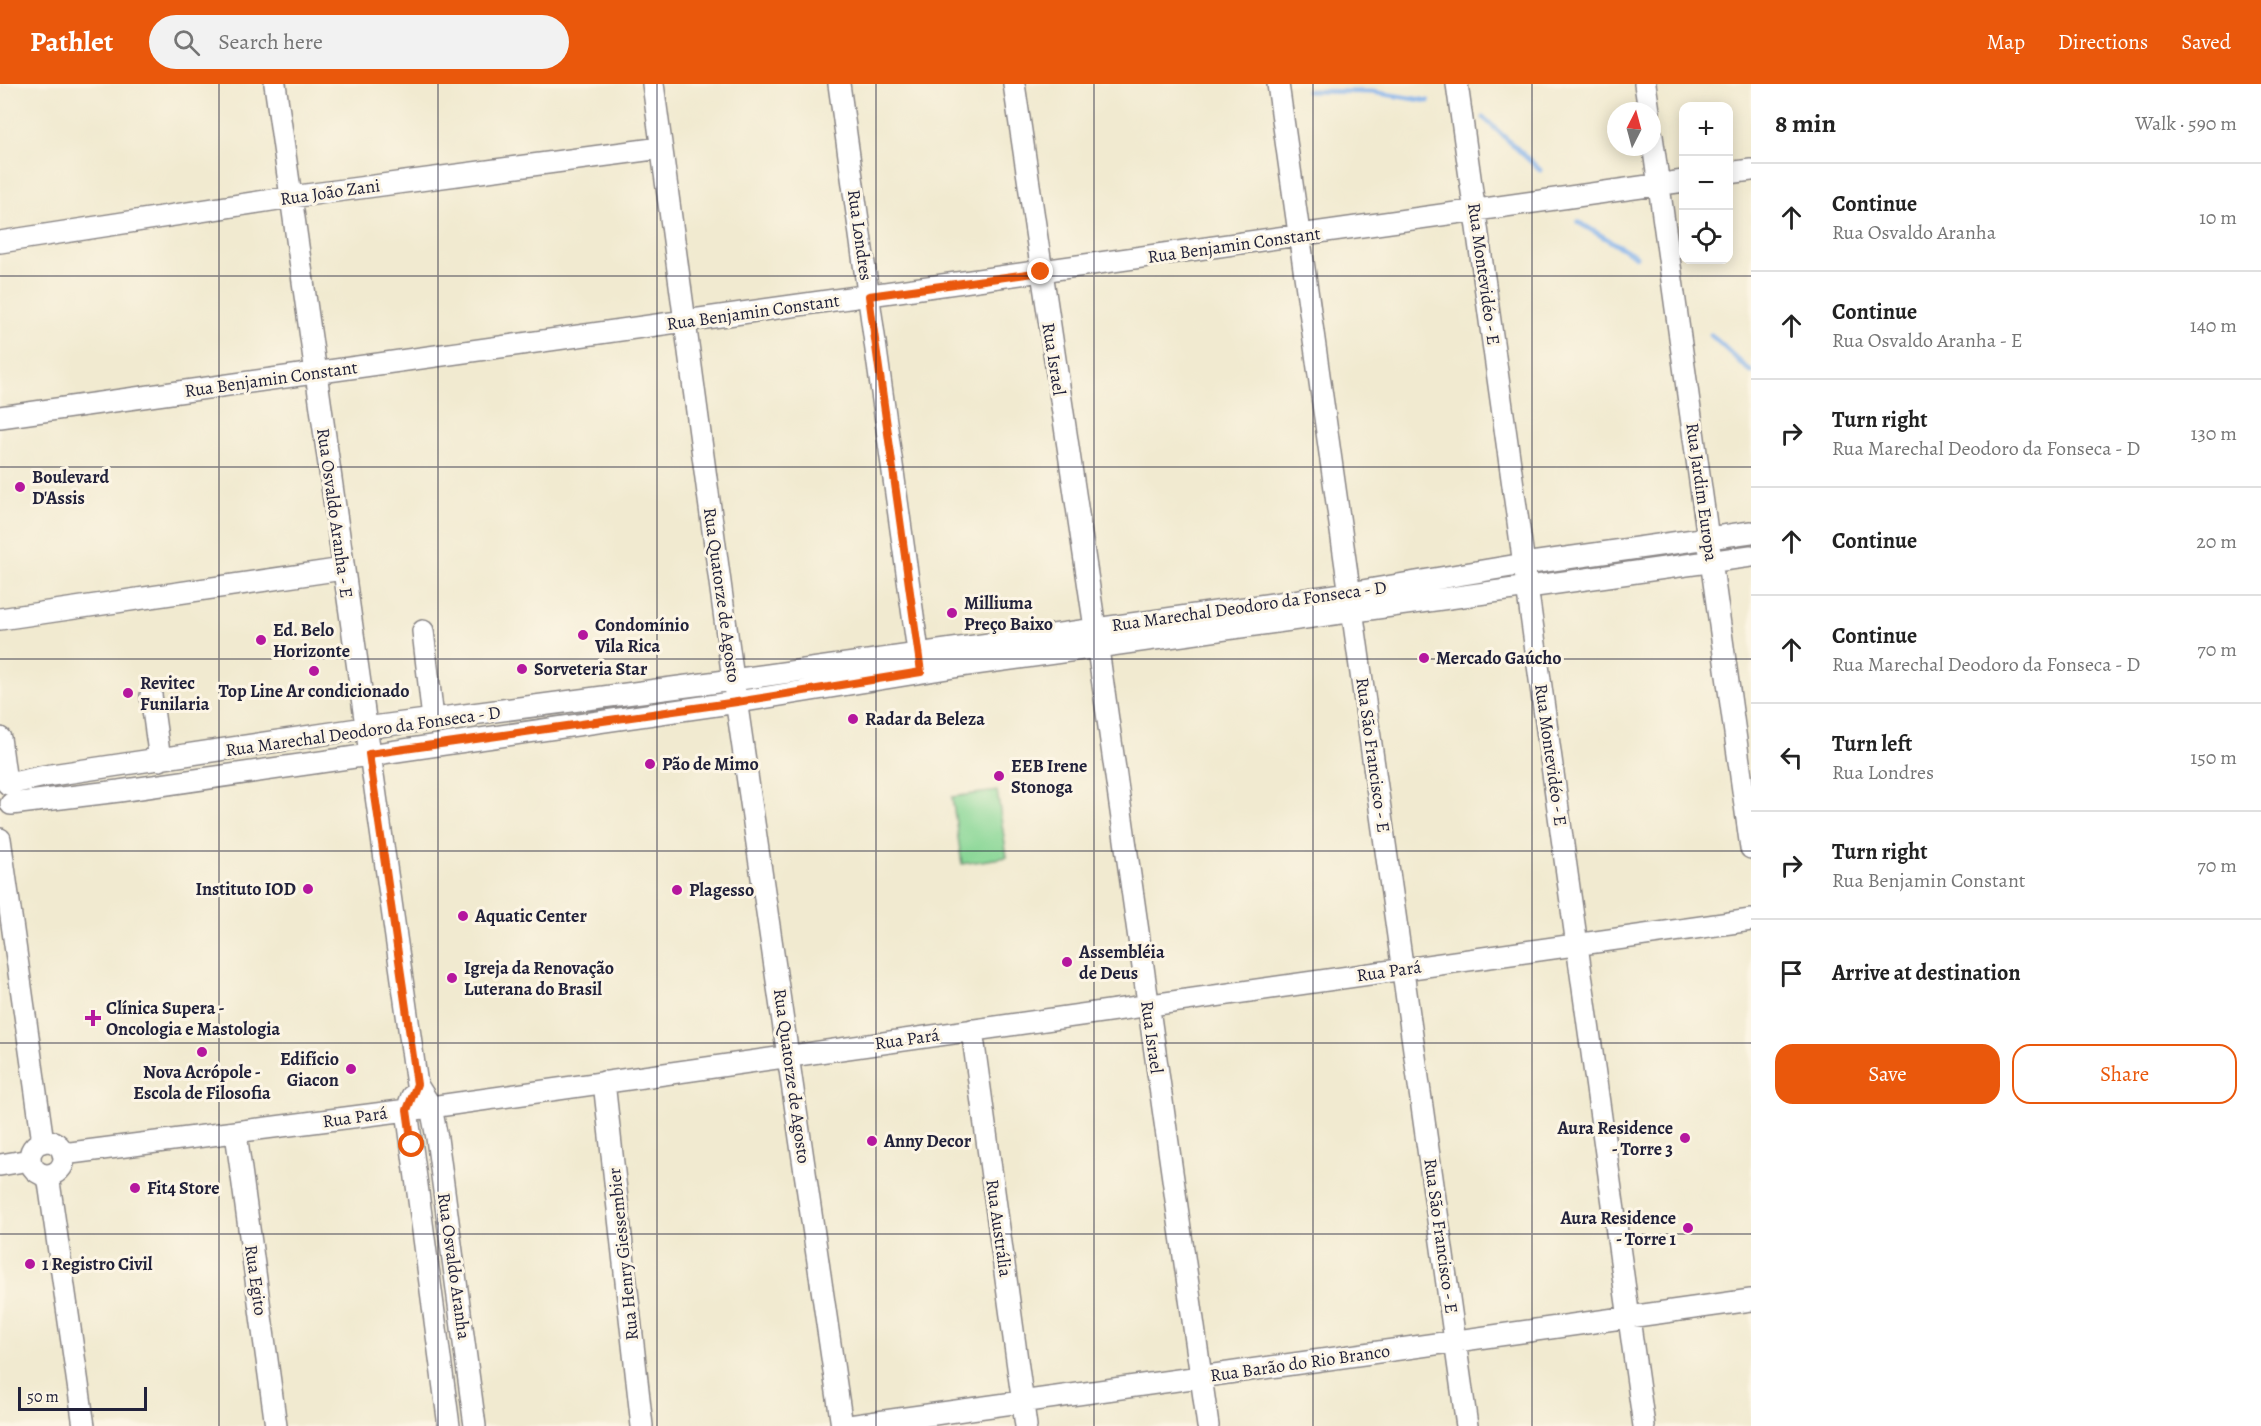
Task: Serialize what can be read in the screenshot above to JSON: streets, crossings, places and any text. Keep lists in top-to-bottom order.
{
  "streets": {
    "street": [
      "Rua João Zani",
      "Rua Londres",
      "Rua Benjamin Constant",
      "Rua Montevidéo - E",
      "Rua Israel",
      "Rua Jardim Europa",
      "Rua Osvaldo Aranha - E",
      "Rua Quatorze de Agosto",
      "Rua Marechal Deodoro da Fonseca - D",
      "Rua São Francisco - E",
      "Rua Pará",
      "Rua Austrália",
      "Rua Henry Giessembier",
      "Rua Osvaldo Aranha",
      "Rua Egito",
      "Rua Barão do Rio Branco"
    ]
  },
  "crossings": [
    ["Rua João Zani", "Rua Osvaldo Aranha - E"],
    ["Rua João Zani", "Rua Quatorze de Agosto"],
    ["Rua Londres", "Rua Benjamin Constant"],
    ["Rua Londres", "Rua Marechal Deodoro da Fonseca - D"],
    ["Rua Benjamin Constant", "Rua Montevidéo - E"],
    ["Rua Benjamin Constant", "Rua Israel"],
    ["Rua Benjamin Constant", "Rua Jardim Europa"],
    ["Rua Benjamin Constant", "Rua Osvaldo Aranha - E"],
    ["Rua Benjamin Constant", "Rua Quatorze de Agosto"],
    ["Rua Benjamin Constant", "Rua São Francisco - E"],
    ["Rua Montevidéo - E", "Rua Marechal Deodoro da Fonseca - D"],
    ["Rua Montevidéo - E", "Rua Pará"],
    ["Rua Montevidéo - E", "Rua Barão do Rio Branco"],
    ["Rua Israel", "Rua Marechal Deodoro da Fonseca - D"],
    ["Rua Israel", "Rua Pará"],
    ["Rua Israel", "Rua Barão do Rio Branco"],
    ["Rua Jardim Europa", "Rua Marechal Deodoro da Fonseca - D"],
    ["Rua Osvaldo Aranha - E", "Rua Marechal Deodoro da Fonseca - D"],
    ["Rua Osvaldo Aranha - E", "Rua Pará"],
    ["Rua Osvaldo Aranha - E", "Rua Osvaldo Aranha"],
    ["Rua Quatorze de Agosto", "Rua Marechal Deodoro da Fonseca - D"],
    ["Rua Quatorze de Agosto", "Rua Pará"],
    ["Rua Marechal Deodoro da Fonseca - D", "Rua São Francisco - E"],
    ["Rua São Francisco - E", "Rua Pará"],
    ["Rua São Francisco - E", "Rua Barão do Rio Branco"],
    ["Rua Pará", "Rua Austrália"],
    ["Rua Pará", "Rua Henry Giessembier"],
    ["Rua Pará", "Rua Osvaldo Aranha"],
    ["Rua Pará", "Rua Egito"],
    ["Rua Austrália", "Rua Barão do Rio Branco"]
  ],
  "places": {
    "other": [
      "Boulevard D'Assis",
      "Milliuma Preço Baixo",
      "Condomínio Vila Rica",
      "Ed. Belo Horizonte",
      "Mercado Gaúcho",
      "Sorveteria Star",
      "Top Line Ar condicionado",
      "Revitec Funilaria",
      "Radar da Beleza",
      "Pão de Mimo",
      "EEB Irene Stonoga",
      "Instituto IOD",
      "Plagesso",
      "Aquatic Center",
      "Assembléia de Deus",
      "Igreja da Renovação Luterana do Brasil",
      "Nova Acrópole - Escola de Filosofia",
      "Edifício Giacon",
      "Aura Residence - Torre 3",
      "Anny Decor",
      "Fit4 Store",
      "Aura Residence - Torre 1",
      "1 Registro Civil"
    ],
    "health": ["Clínica Supera - Oncologia e Mastologia"]
  },
  "scale_bar": "50 m",
  "north": "top",
  "page": {
    "header": "Pathlet",
    "search": "Search here",
    "nav": ["Map", "Directions", "Saved"],
    "heading": ["8 min", "Walk · 590 m"],
    "map_buttons": ["+", "−"],
    "list": [
      ["Continue", "Rua Osvaldo Aranha", "10 m"],
      ["Continue", "Rua Osvaldo Aranha - E", "140 m"],
      ["Turn right", "Rua Marechal Deodoro da Fonseca - D", "130 m"],
      ["Continue", "20 m"],
      ["Continue", "Rua Marechal Deodoro da Fonseca - D", "70 m"],
      ["Turn left", "Rua Londres", "150 m"],
      ["Turn right", "Rua Benjamin Constant", "70 m"],
      "Arrive at destination"
    ],
    "buttons": ["Save", "Share"],
    "scale": "50 m"
  }
}
